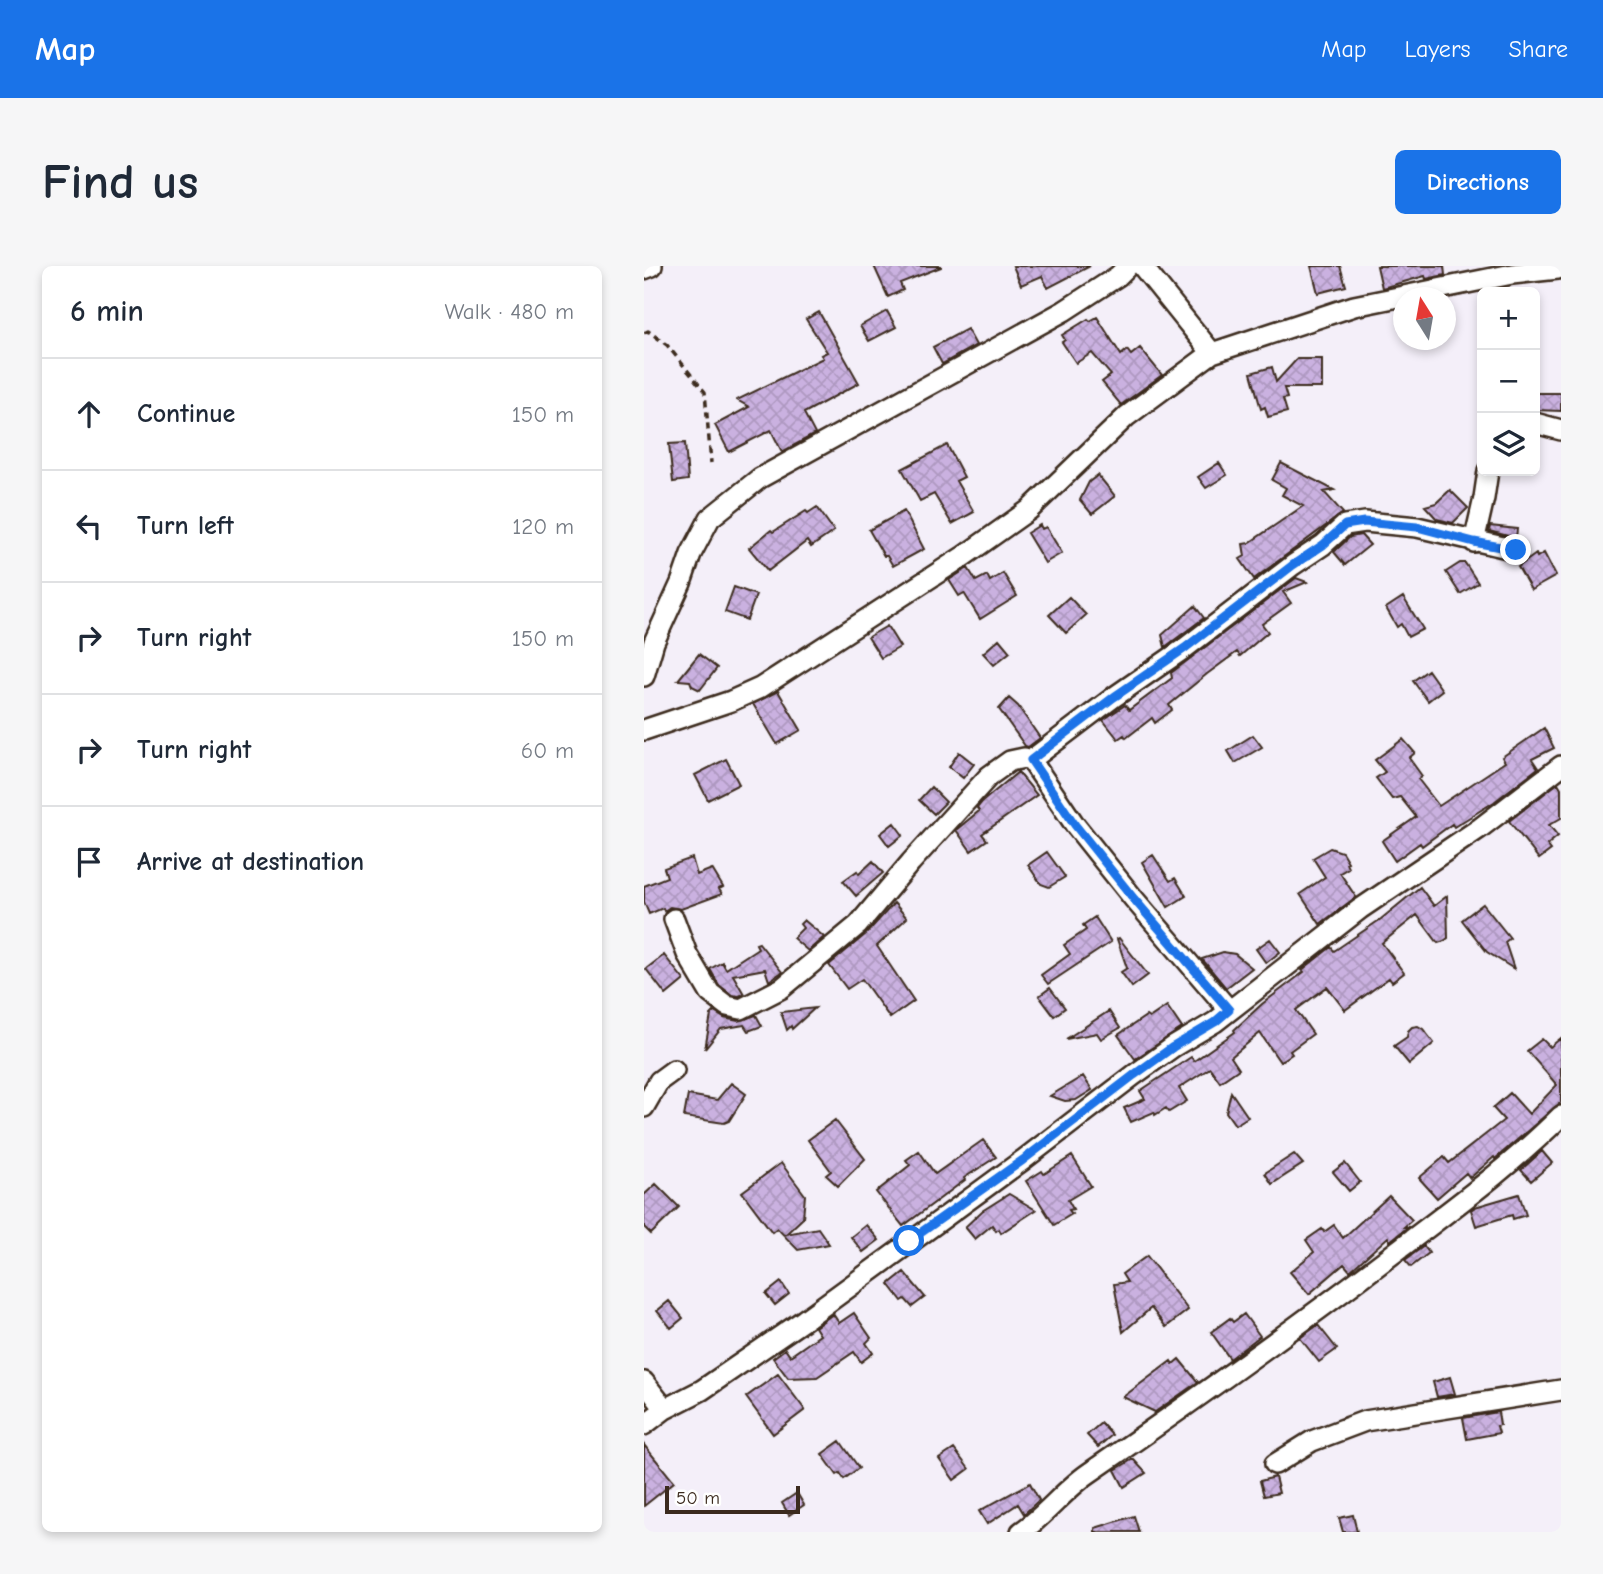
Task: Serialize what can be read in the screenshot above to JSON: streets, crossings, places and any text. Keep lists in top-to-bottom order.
{
  "scale_bar": "50 m",
  "north": "top",
  "page": {
    "header": "Map",
    "nav": ["Map", "Layers", "Share"],
    "buttons": "Directions",
    "title": "Find us",
    "heading": ["6 min", "Walk · 480 m"],
    "map_buttons": ["+", "−"],
    "list": [
      ["Continue", "150 m"],
      ["Turn left", "120 m"],
      ["Turn right", "150 m"],
      ["Turn right", "60 m"],
      "Arrive at destination"
    ],
    "scale": "50 m"
  }
}
